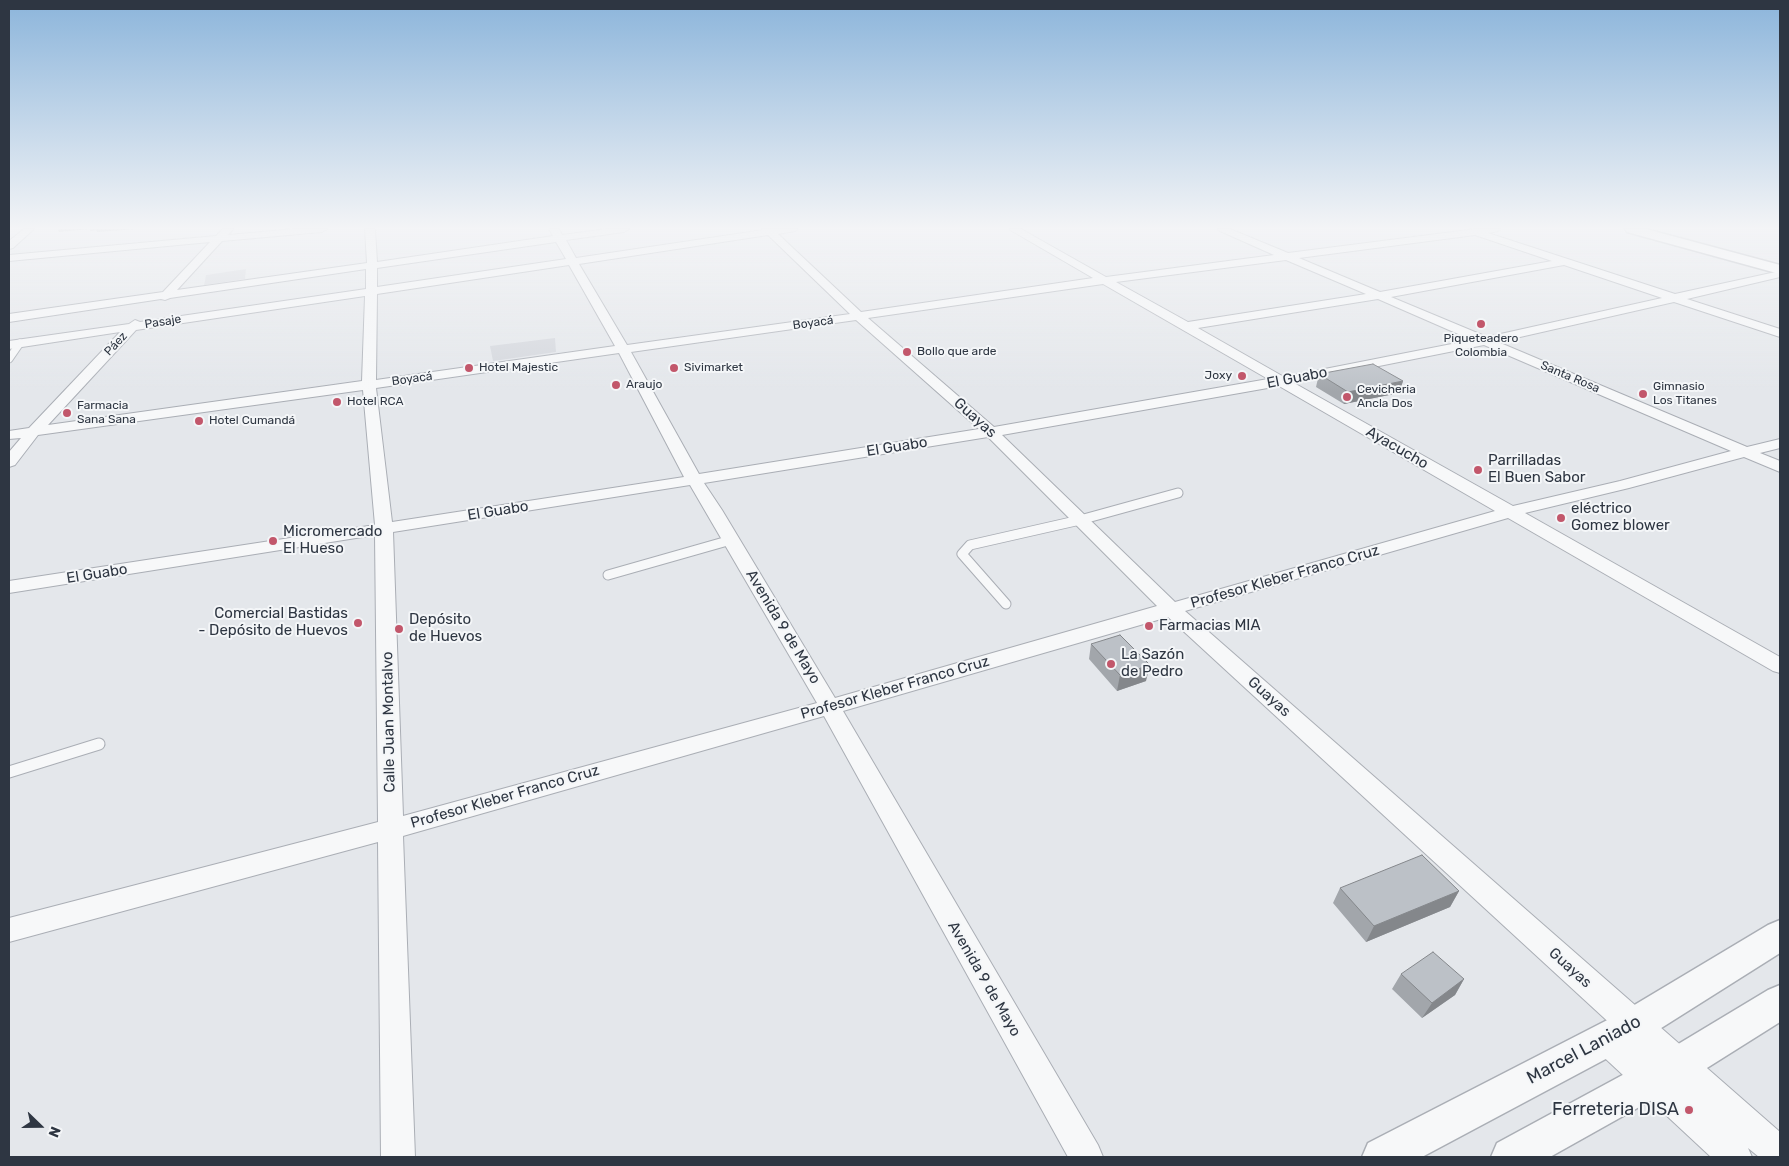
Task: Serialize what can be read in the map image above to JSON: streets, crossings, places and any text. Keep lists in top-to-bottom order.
{
  "streets": {
    "street": [
      "Pasaje",
      "Boyacá",
      "Páez",
      "Santa Rosa",
      "El Guabo",
      "Guayas",
      "Ayacucho",
      "Profesor Kleber Franco Cruz",
      "Avenida 9 de Mayo",
      "Calle Juan Montalvo",
      "Marcel Laniado"
    ]
  },
  "crossings": [
    ["Pasaje", "Páez"],
    ["Pasaje", "Calle Juan Montalvo"],
    ["Boyacá", "Páez"],
    ["Boyacá", "Guayas"],
    ["Boyacá", "Avenida 9 de Mayo"],
    ["Boyacá", "Calle Juan Montalvo"],
    ["Santa Rosa", "El Guabo"],
    ["Santa Rosa", "Profesor Kleber Franco Cruz"],
    ["El Guabo", "Guayas"],
    ["El Guabo", "Ayacucho"],
    ["El Guabo", "Avenida 9 de Mayo"],
    ["El Guabo", "Calle Juan Montalvo"],
    ["Guayas", "Profesor Kleber Franco Cruz"],
    ["Guayas", "Marcel Laniado"],
    ["Ayacucho", "Profesor Kleber Franco Cruz"],
    ["Profesor Kleber Franco Cruz", "Avenida 9 de Mayo"],
    ["Profesor Kleber Franco Cruz", "Calle Juan Montalvo"]
  ],
  "places": [
    "Piqueteadero Colombia",
    "Bollo que arde",
    "Hotel Majestic",
    "Sivimarket",
    "Joxy",
    "Araujo",
    "Gimnasio Los Titanes",
    "Cevicheria Ancla Dos",
    "Hotel RCA",
    "Farmacia Sana Sana",
    "Hotel Cumandá",
    "Parrilladas El Buen Sabor",
    "eléctrico Gomez blower",
    "Micromercado El Hueso",
    "Comercial Bastidas - Depósito de Huevos",
    "Farmacias MIA",
    "Depósito de Huevos",
    "La Sazón de Pedro",
    "Ferreteria DISA"
  ],
  "north": "right"
}
